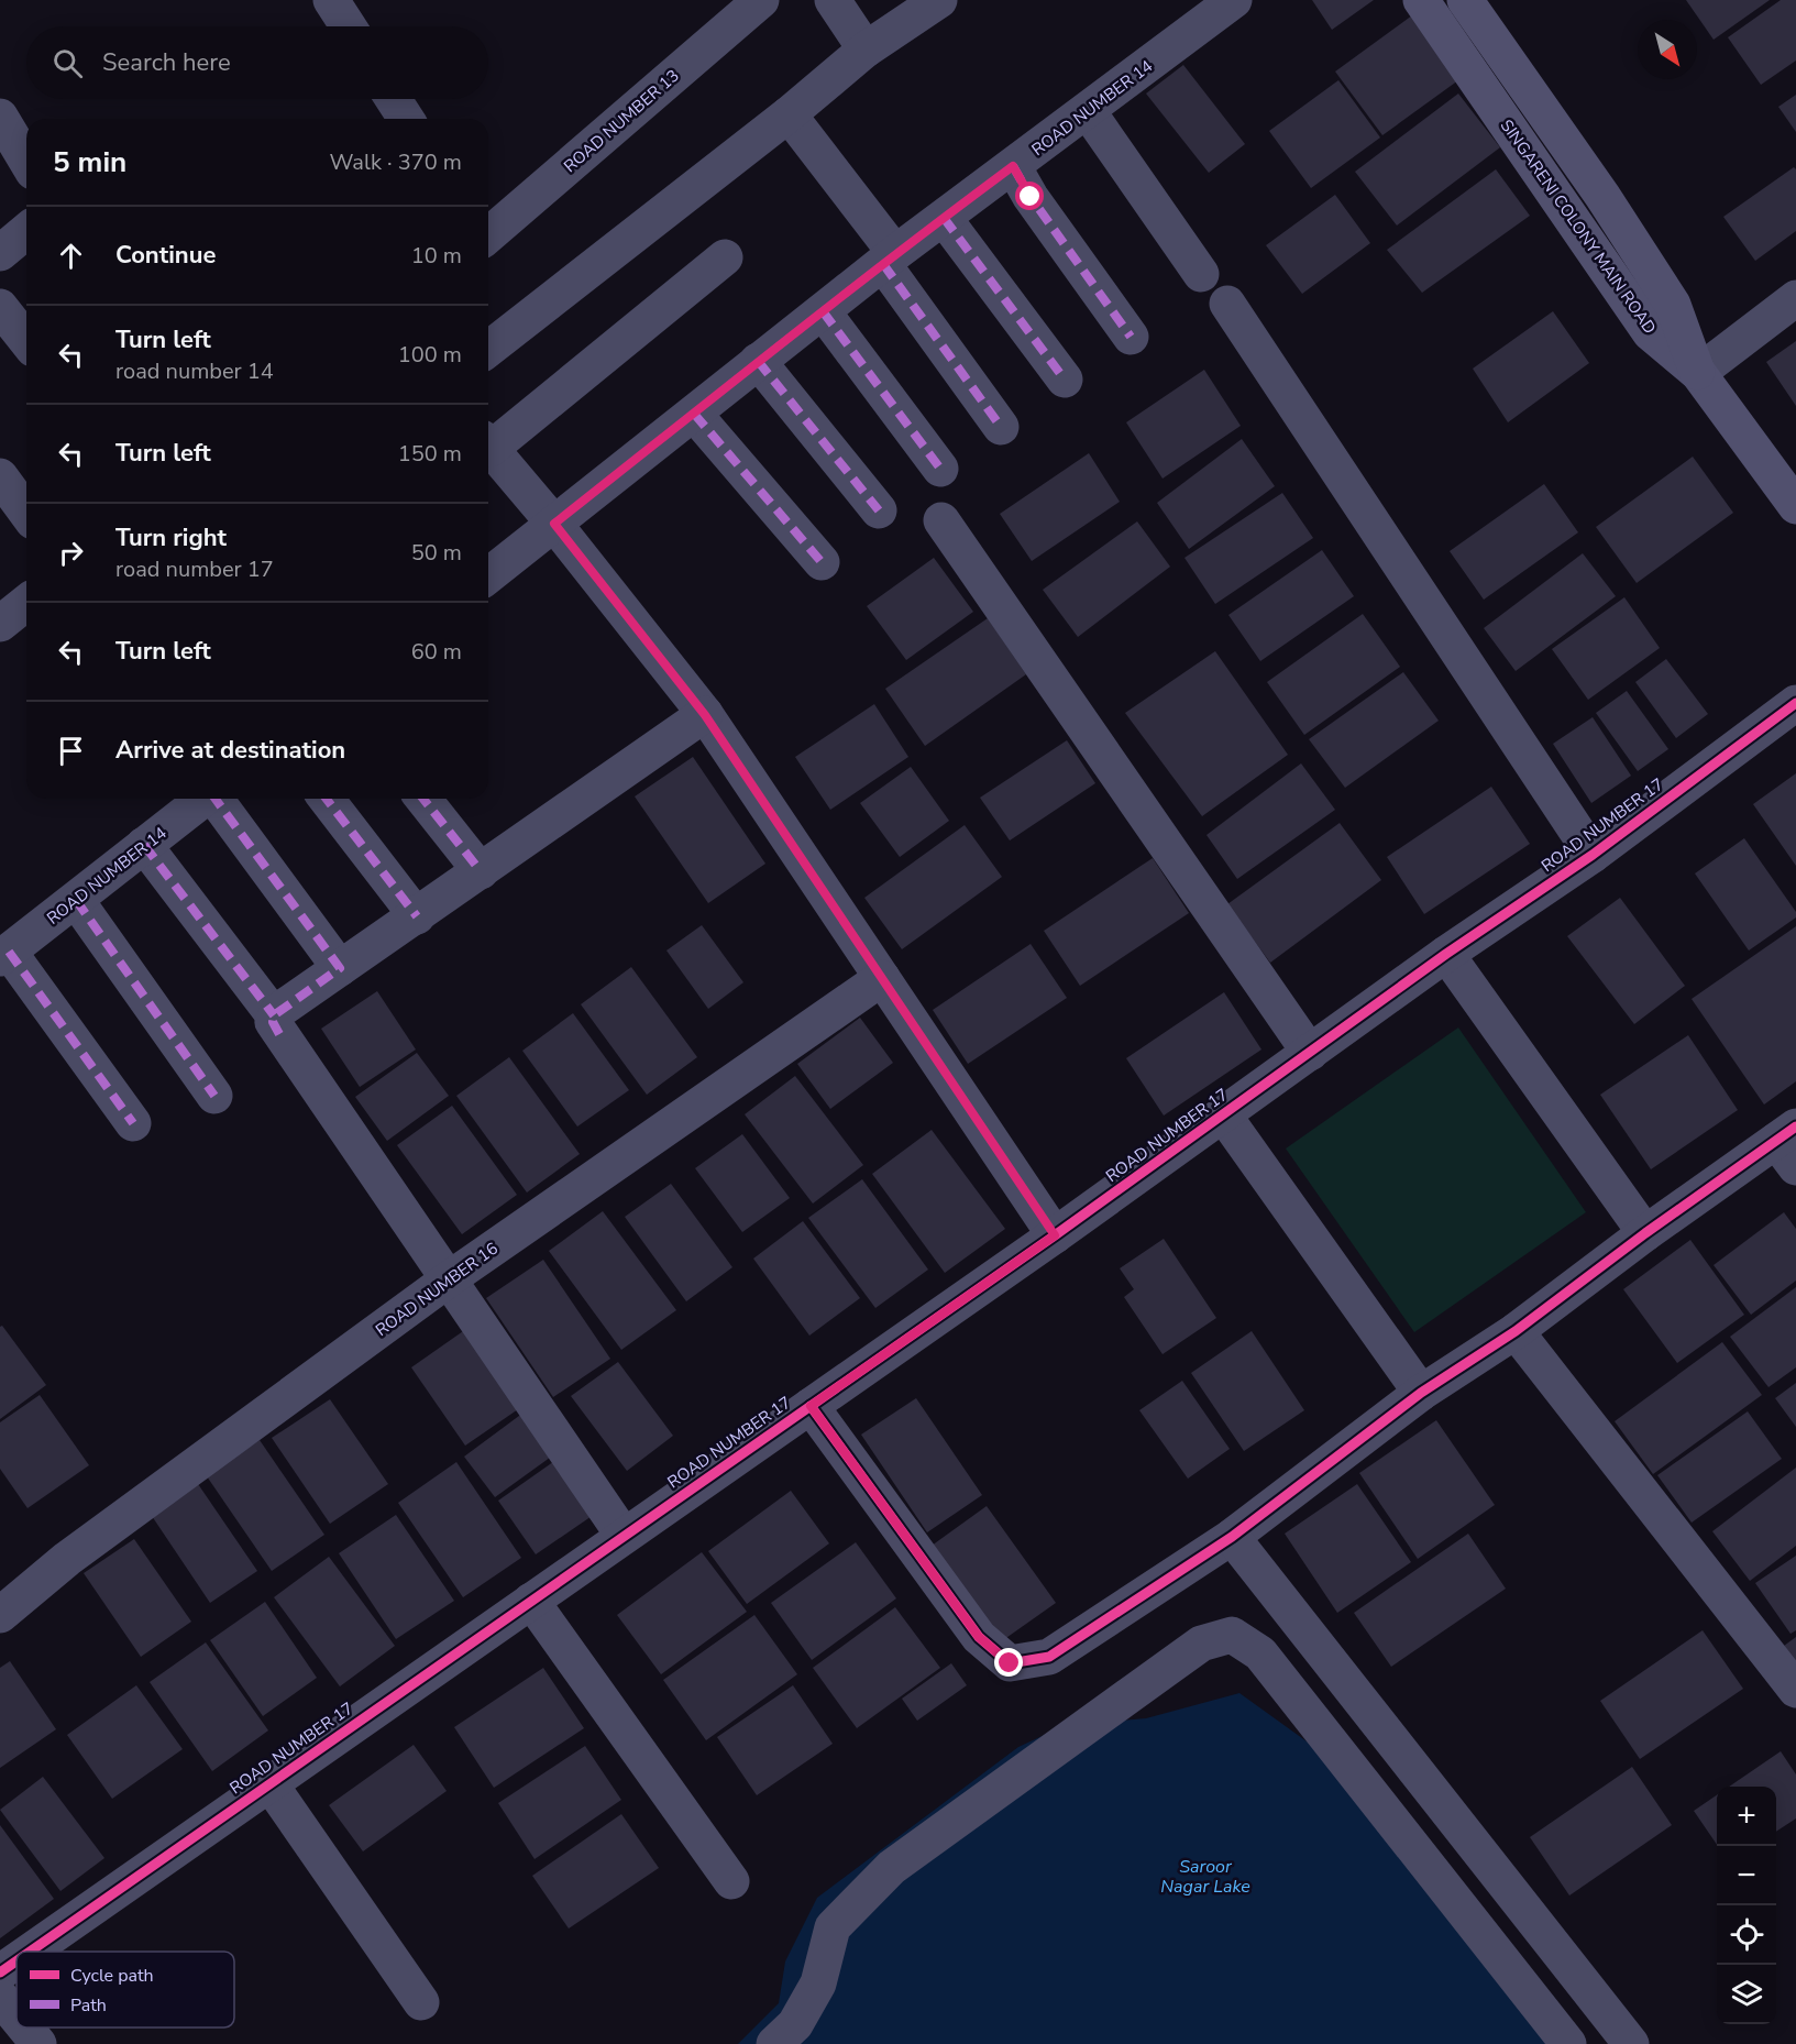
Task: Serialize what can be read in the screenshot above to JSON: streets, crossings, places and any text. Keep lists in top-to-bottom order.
{
  "streets": {
    "street": [
      "ROAD NUMBER 14",
      "ROAD NUMBER 13",
      "SINGARENI COLONY MAIN ROAD",
      "ROAD NUMBER 17",
      "ROAD NUMBER 16"
    ]
  },
  "water": ["Saroor Nagar Lake"],
  "legend": ["Cycle path", "Path"],
  "north": "bottom right",
  "page": {
    "search": "Search here",
    "heading": ["5 min", "Walk · 370 m"],
    "list": [
      ["Continue", "10 m"],
      ["Turn left", "road number 14", "100 m"],
      ["Turn left", "150 m"],
      ["Turn right", "road number 17", "50 m"],
      ["Turn left", "60 m"],
      "Arrive at destination"
    ],
    "map_buttons": ["+", "−"]
  }
}
